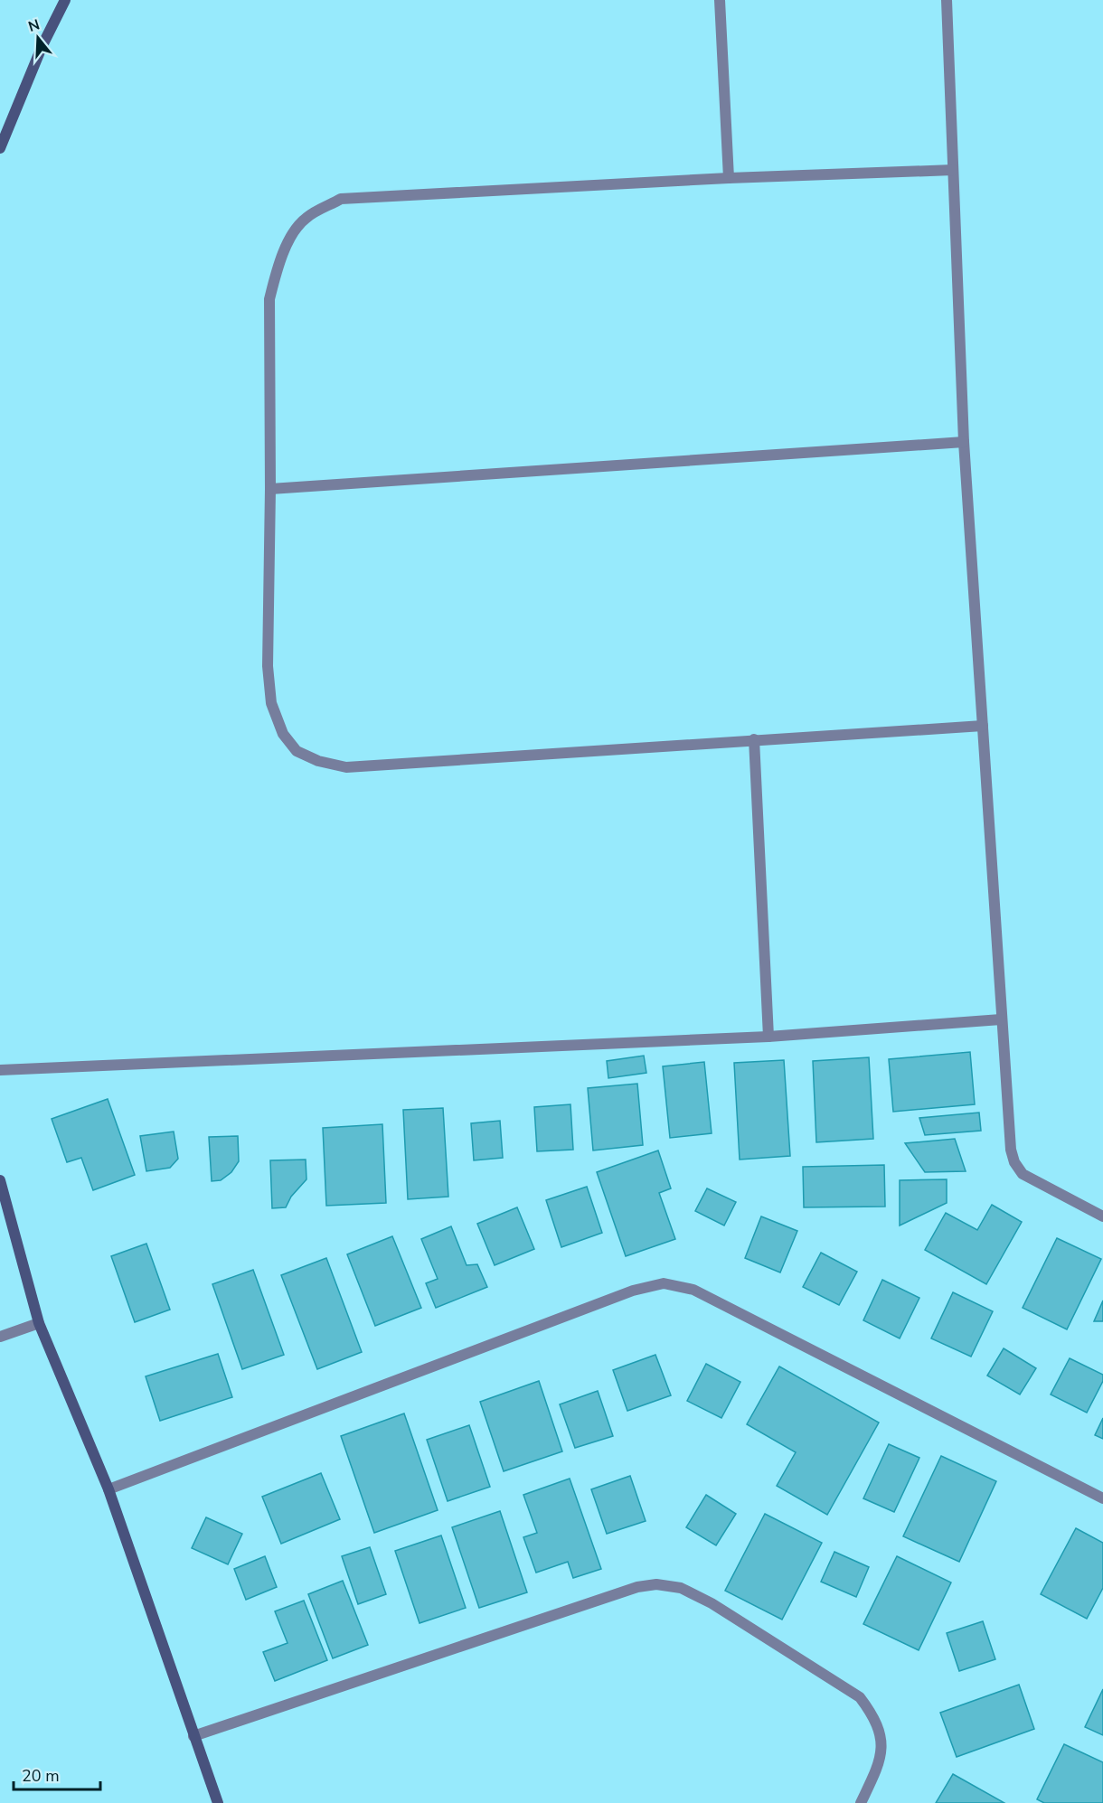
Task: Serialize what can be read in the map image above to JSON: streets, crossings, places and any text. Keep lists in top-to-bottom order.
{
  "scale_bar": "20 m",
  "north": "top"
}
